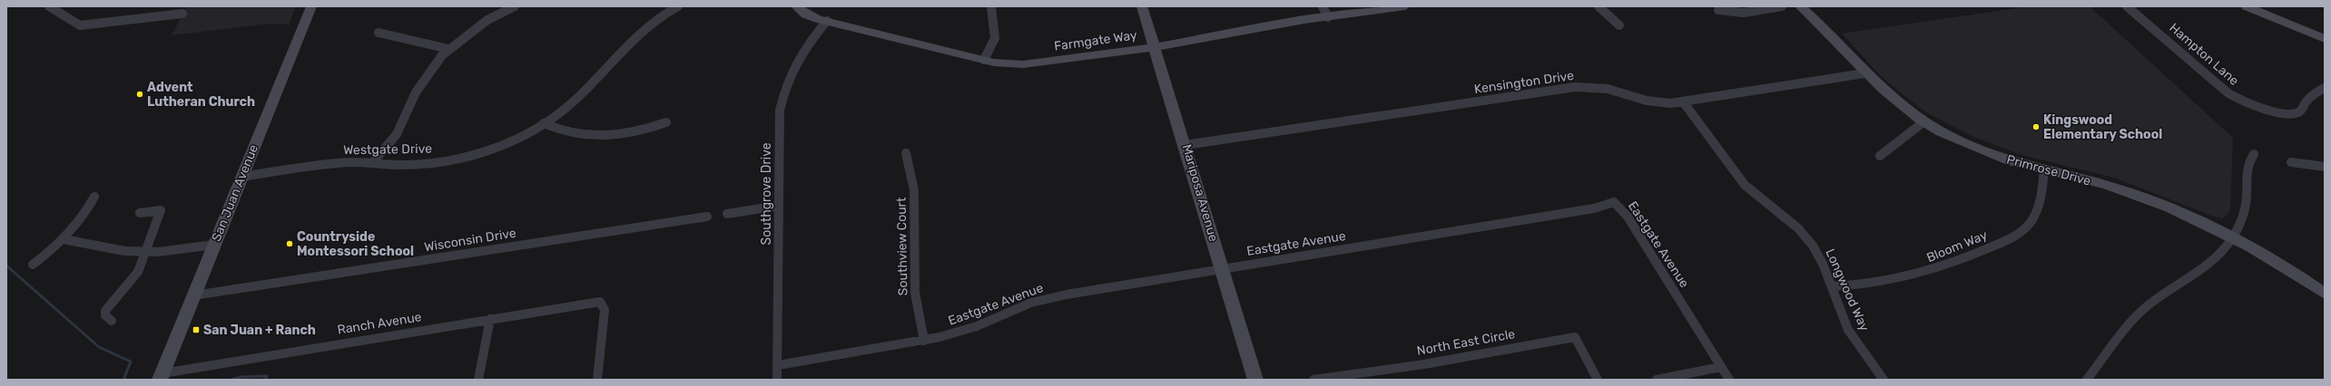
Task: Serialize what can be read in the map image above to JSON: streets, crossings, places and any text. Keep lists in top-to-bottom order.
{
  "streets": {
    "street": [
      "Farmgate Way",
      "Hampton Lane",
      "Kensington Drive",
      "Westgate Drive",
      "Primrose Drive",
      "San Juan Avenue",
      "Mariposa Avenue",
      "Southgrove Drive",
      "Wisconsin Drive",
      "Eastgate Avenue",
      "Southview Court",
      "Bloom Way",
      "Longwood Way",
      "Ranch Avenue",
      "North East Circle"
    ]
  },
  "crossings": [
    ["Farmgate Way", "Mariposa Avenue"],
    ["Farmgate Way", "Southgrove Drive"],
    ["Kensington Drive", "Primrose Drive"],
    ["Kensington Drive", "Mariposa Avenue"],
    ["Kensington Drive", "Longwood Way"],
    ["Westgate Drive", "San Juan Avenue"],
    ["Primrose Drive", "Bloom Way"],
    ["San Juan Avenue", "Wisconsin Drive"],
    ["San Juan Avenue", "Ranch Avenue"],
    ["Mariposa Avenue", "Eastgate Avenue"],
    ["Southgrove Drive", "Eastgate Avenue"],
    ["Eastgate Avenue", "Southview Court"],
    ["Bloom Way", "Longwood Way"]
  ],
  "places": {
    "other": ["Advent Lutheran Church", "Kingswood Elementary School", "Countryside Montessori School"],
    "transit": ["San Juan + Ranch"]
  }
}
